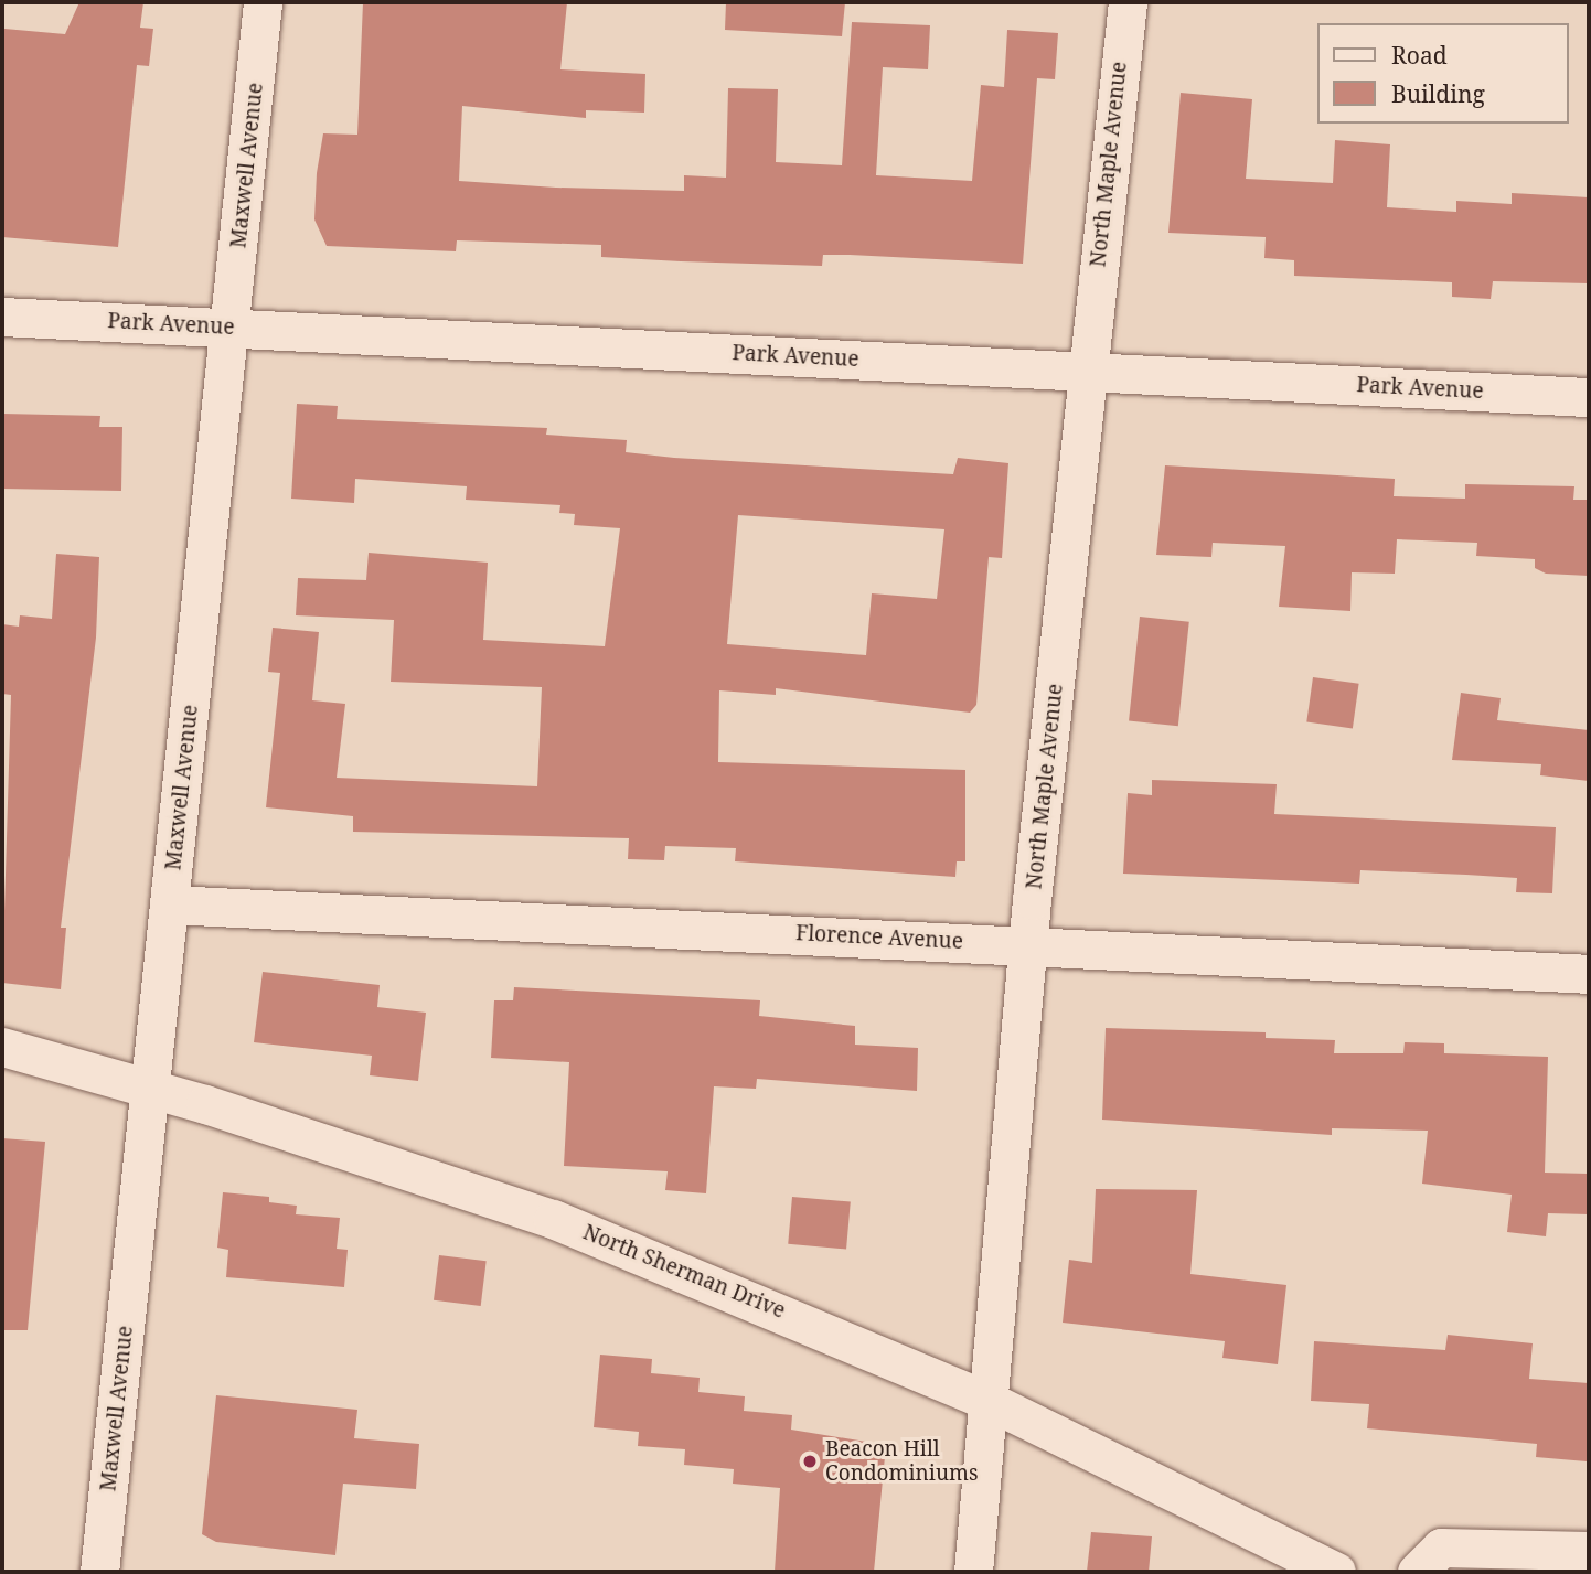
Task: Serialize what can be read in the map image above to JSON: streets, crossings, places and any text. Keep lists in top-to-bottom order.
{
  "streets": {
    "street": [
      "North Maple Avenue",
      "Maxwell Avenue",
      "Park Avenue",
      "Florence Avenue",
      "North Sherman Drive"
    ]
  },
  "crossings": [
    ["North Maple Avenue", "Park Avenue"],
    ["North Maple Avenue", "Florence Avenue"],
    ["North Maple Avenue", "North Sherman Drive"],
    ["Maxwell Avenue", "Park Avenue"],
    ["Maxwell Avenue", "Florence Avenue"],
    ["Maxwell Avenue", "North Sherman Drive"]
  ],
  "places": ["Beacon Hill Condominiums"],
  "legend": ["Road", "Building"]
}
